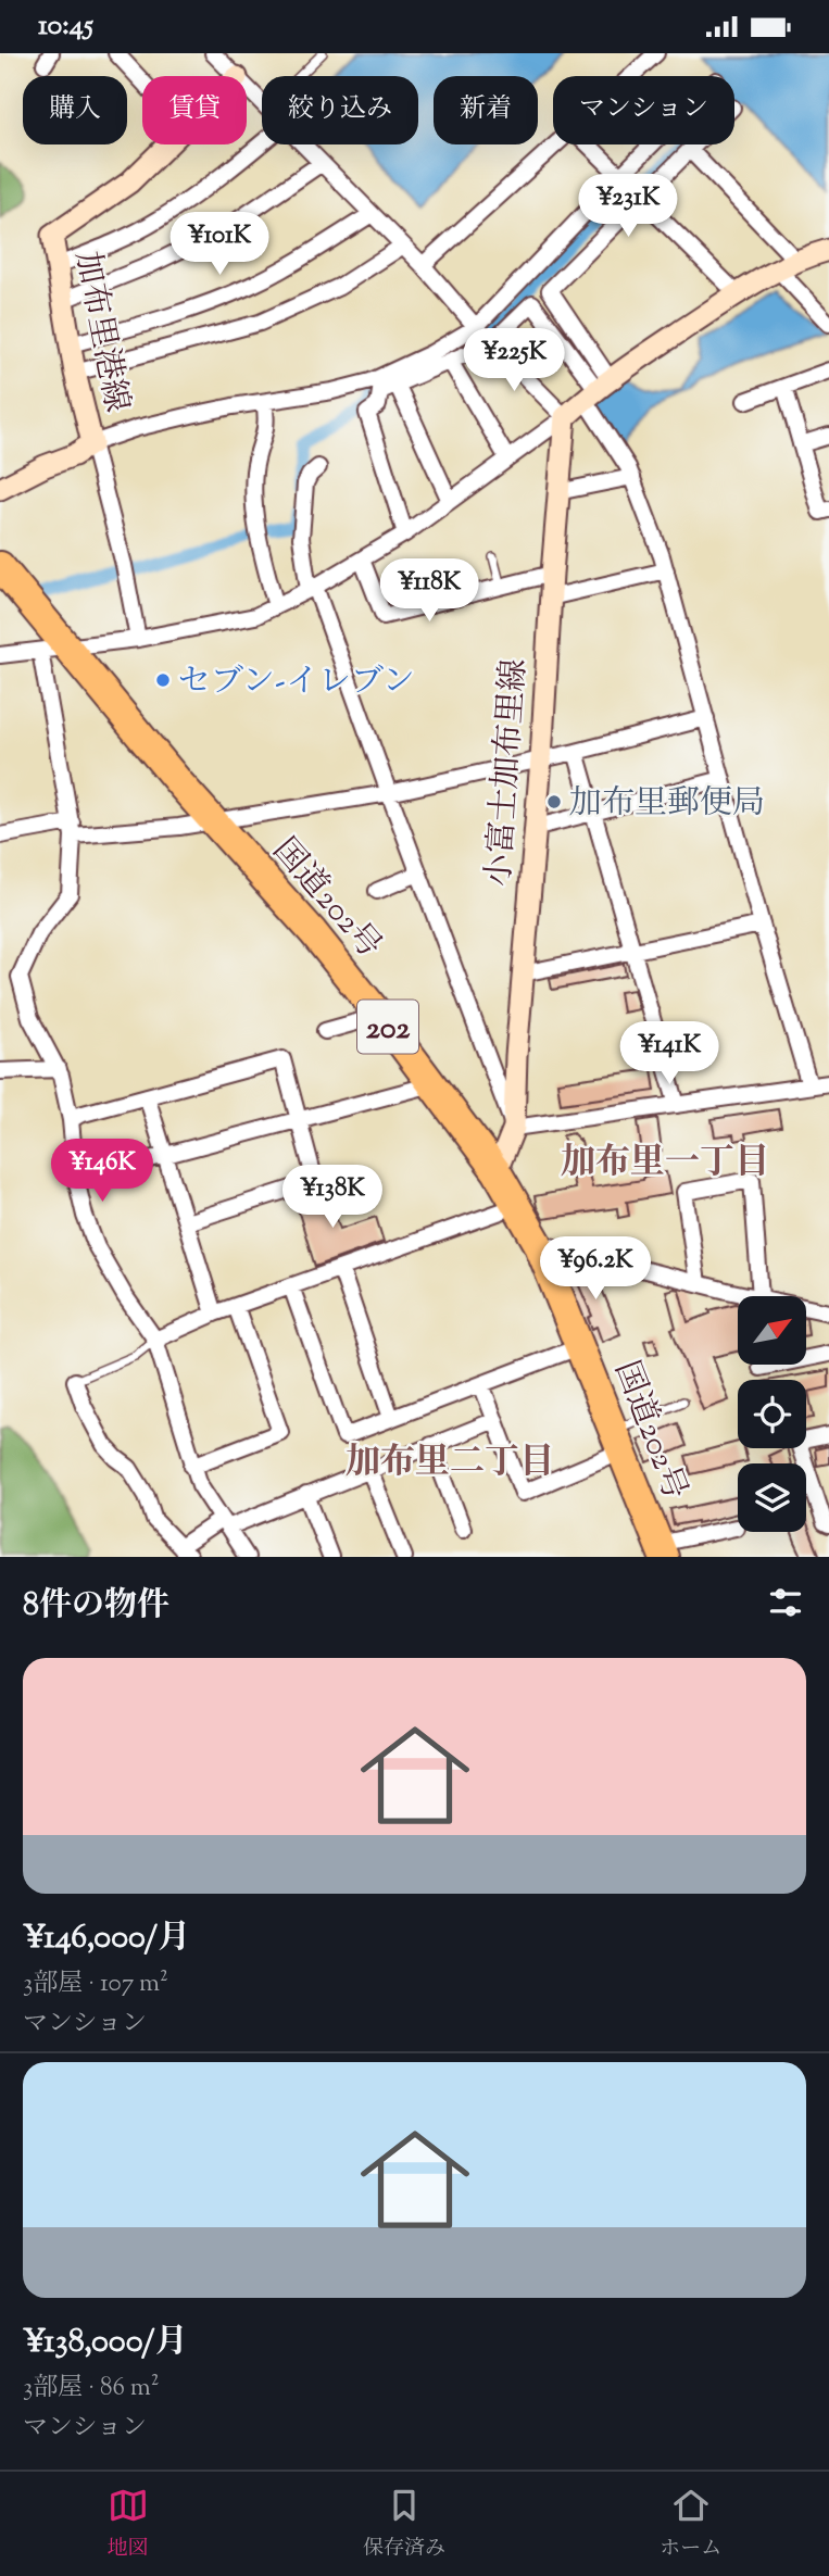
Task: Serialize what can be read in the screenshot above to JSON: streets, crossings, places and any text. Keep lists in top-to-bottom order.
{
  "streets": {
    "highway": ["国道202号", "202"],
    "main road": ["加布里港線", "小富士加布里線"]
  },
  "crossings": [
    ["小富士加布里線", "国道202号"]
  ],
  "districts": ["加布里一丁目", "加布里二丁目"],
  "places": ["セブン-イレブン", "加布里郵便局"],
  "north": "top right",
  "page": {
    "status": "10:45",
    "chip": [
      "購入",
      "賃貸",
      "絞り込み",
      "新着",
      "マンション"
    ],
    "price": [
      "¥231K",
      "¥101K",
      "¥225K",
      "¥118K",
      "¥141K",
      "¥146K",
      "¥138K",
      "¥96.2K"
    ],
    "heading": "8件の物件",
    "list": [
      {
        "name": "¥146,000/月",
        "note": "3部屋 · 107 m² · マンション"
      },
      {
        "name": "¥138,000/月",
        "note": "3部屋 · 86 m² · マンション"
      }
    ],
    "tabs": ["地図", "保存済み", "ホーム"]
  }
}
